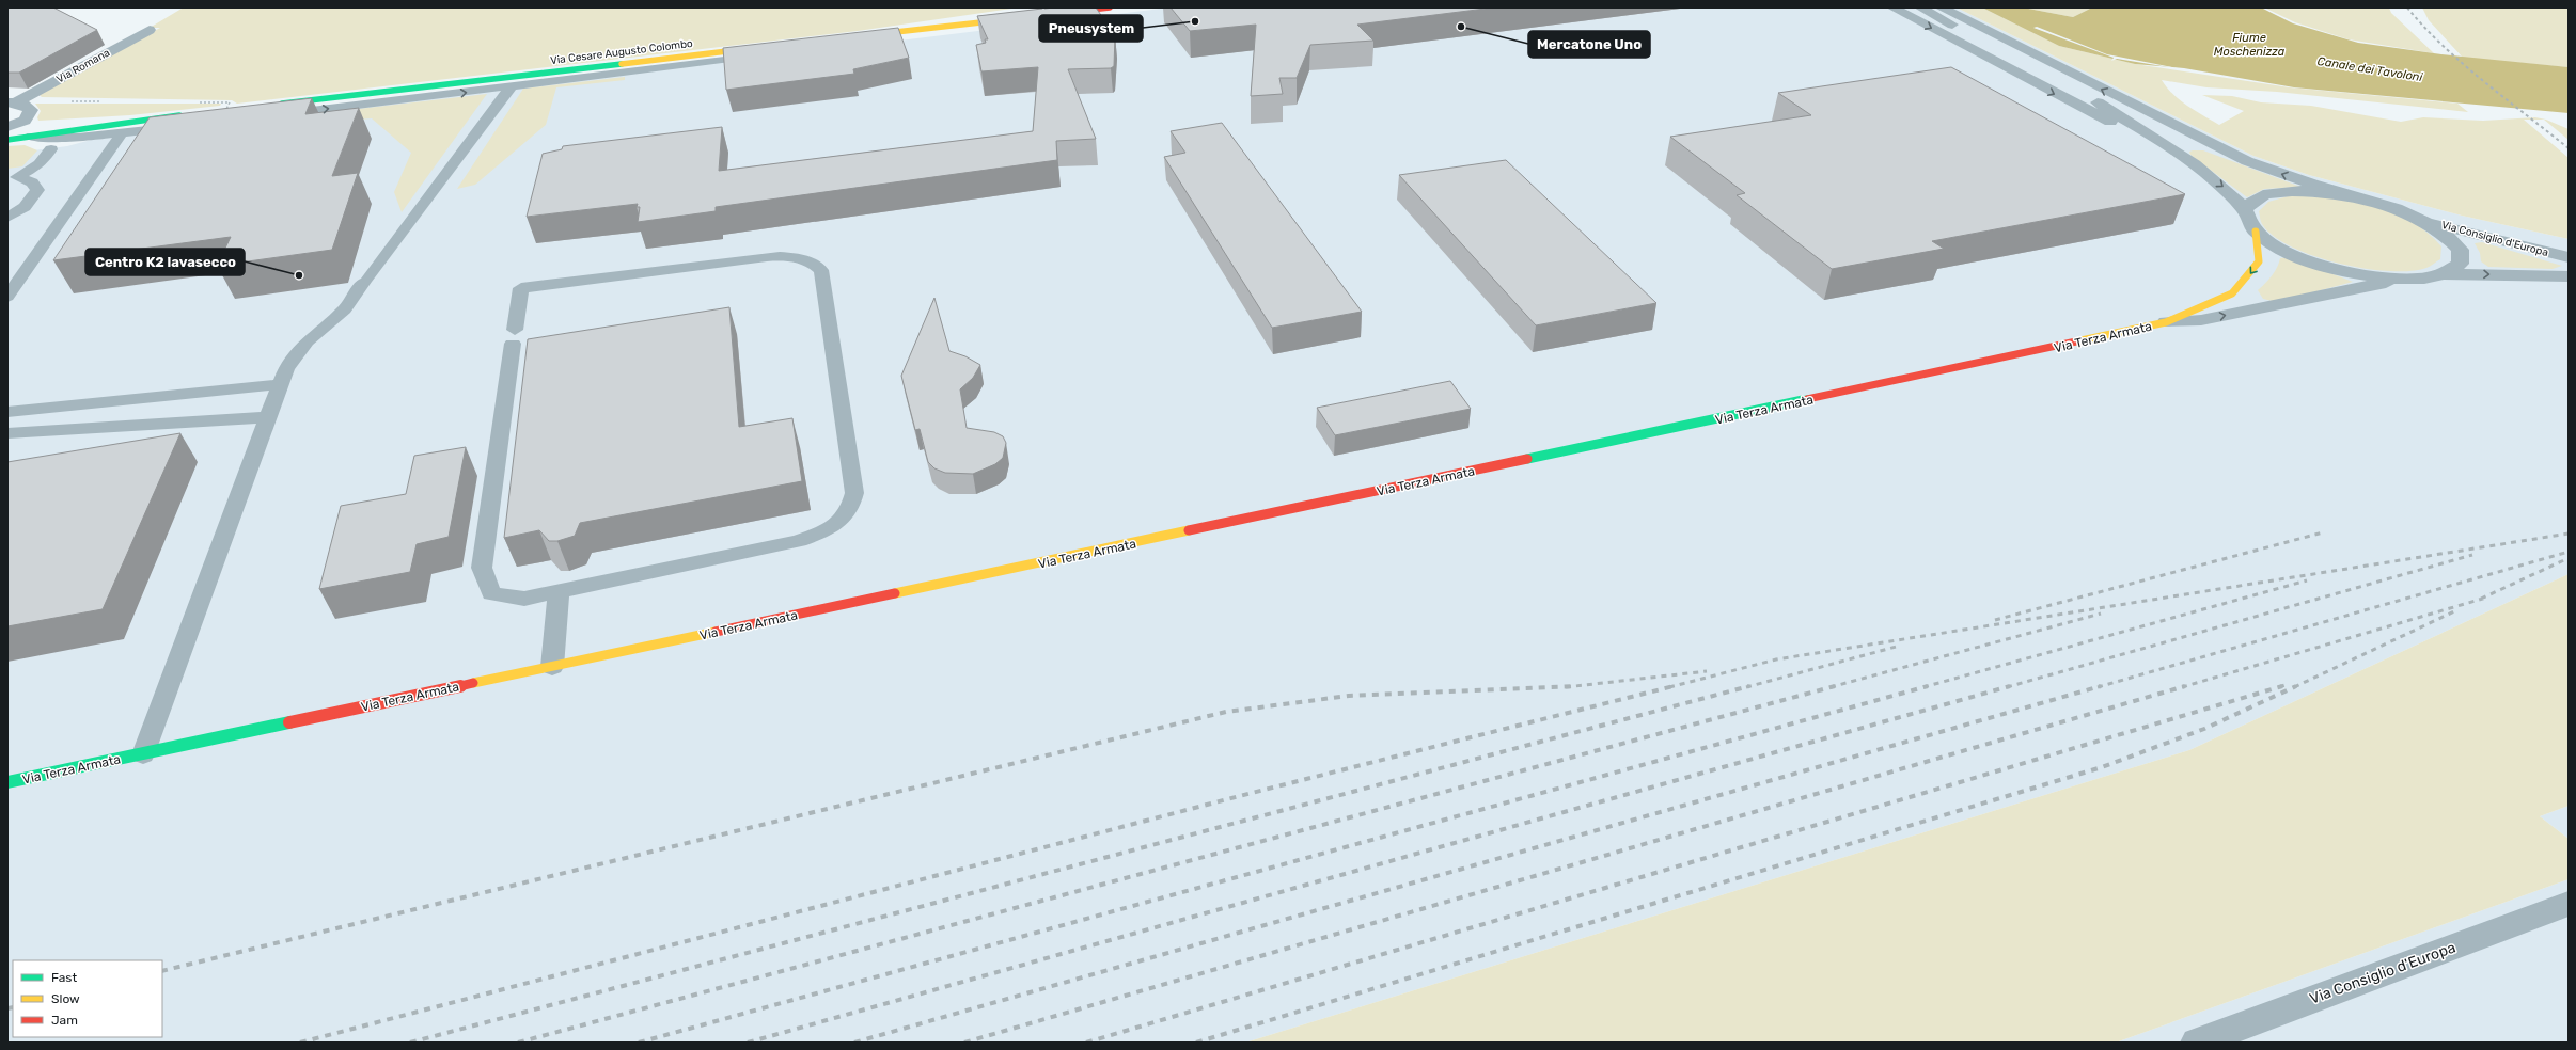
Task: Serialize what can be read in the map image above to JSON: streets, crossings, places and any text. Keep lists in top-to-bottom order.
{
  "streets": {
    "street": [
      "Via Cesare Augusto Colombo",
      "Via Romana",
      "Via Consiglio d'Europa",
      "Via Terza Armata"
    ]
  },
  "crossings": [
    ["Via Consiglio d'Europa", "Via Terza Armata"]
  ],
  "water": ["Fiume Moschenizza", "Canale dei Tavoloni"],
  "places": ["Pneusystem", "Mercatone Uno", "Centro K2 lavasecco"],
  "legend": ["Fast", "Slow", "Jam"]
}
